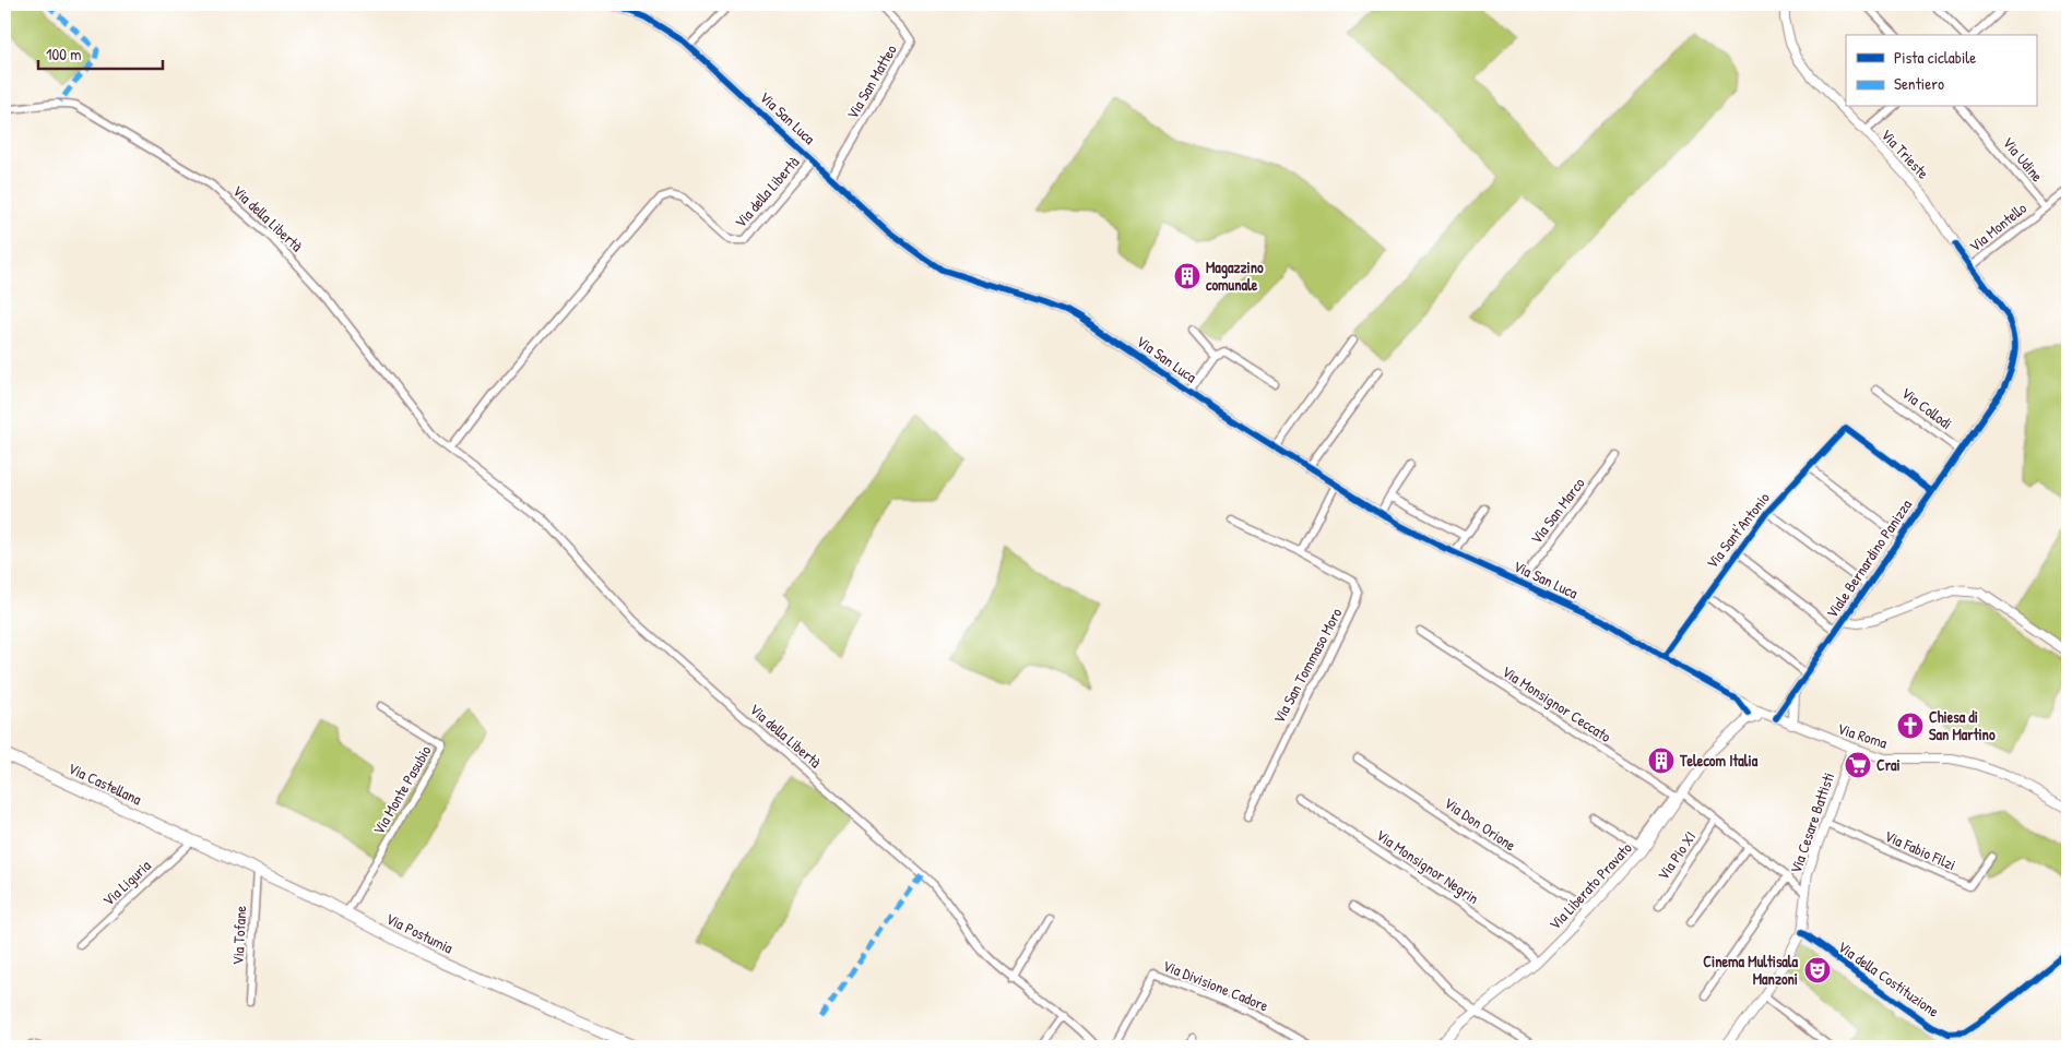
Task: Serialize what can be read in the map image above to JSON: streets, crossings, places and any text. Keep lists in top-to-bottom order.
{
  "streets": {
    "main road": ["Via Castellana", "Via Postumia"],
    "street": [
      "Via San Matteo",
      "Via San Luca",
      "Via Trieste",
      "Via Udine",
      "Via della Libertà",
      "Via Montello",
      "Via Collodi",
      "Via San Marco",
      "Via Sant'Antonio",
      "Viale Bernardino Panizza",
      "Via San Tommaso Moro",
      "Via Monsignor Ceccato",
      "Via Roma",
      "Via Monte Pasubio",
      "Via Cesare Battisti",
      "Via Don Orione",
      "Via Fabio Filzi",
      "Via Pio XI",
      "Via Monsignor Negrin",
      "Via Liguria",
      "Via Liberato Pravato",
      "Via Tofane",
      "Via della Costituzione",
      "Via Divisione Cadore"
    ]
  },
  "crossings": [
    ["Via San Matteo", "Via San Luca"],
    ["Via San Luca", "Via della Libertà"],
    ["Via San Luca", "Via San Marco"],
    ["Via San Luca", "Via Sant'Antonio"],
    ["Via San Luca", "Via Roma"],
    ["Via San Luca", "Via Liberato Pravato"],
    ["Via Trieste", "Viale Bernardino Panizza"],
    ["Via Udine", "Via Montello"],
    ["Via Montello", "Viale Bernardino Panizza"],
    ["Via Collodi", "Viale Bernardino Panizza"],
    ["Via Sant'Antonio", "Viale Bernardino Panizza"],
    ["Viale Bernardino Panizza", "Via Roma"],
    ["Via Monsignor Ceccato", "Via Cesare Battisti"],
    ["Via Monsignor Ceccato", "Via Pio XI"],
    ["Via Monsignor Ceccato", "Via Liberato Pravato"],
    ["Via Roma", "Via Cesare Battisti"],
    ["Via Roma", "Via Liberato Pravato"],
    ["Via Castellana", "Via Liguria"],
    ["Via Castellana", "Via Postumia"],
    ["Via Monte Pasubio", "Via Postumia"],
    ["Via Cesare Battisti", "Via Fabio Filzi"],
    ["Via Cesare Battisti", "Via della Costituzione"],
    ["Via Don Orione", "Via Liberato Pravato"],
    ["Via Monsignor Negrin", "Via Liberato Pravato"],
    ["Via Liguria", "Via Postumia"],
    ["Via Postumia", "Via Tofane"]
  ],
  "places": {
    "building": ["Magazzino comunale", "Telecom Italia"],
    "church": ["Chiesa di San Martino"],
    "supermarket": ["Crai"],
    "theatre": ["Cinema Multisala Manzoni"]
  },
  "legend": ["Pista ciclabile", "Sentiero"],
  "scale_bar": "100 m"
}
